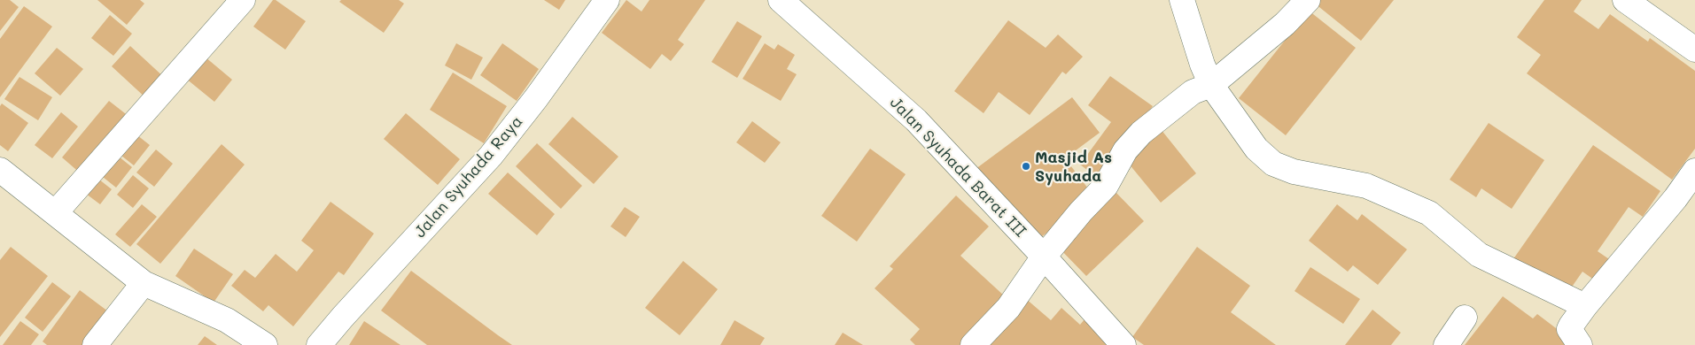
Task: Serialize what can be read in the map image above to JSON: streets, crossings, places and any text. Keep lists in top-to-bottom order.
{
  "streets": {
    "street": ["Jalan Syuhada Barat III", "Jalan Syuhada Raya"]
  },
  "places": ["Masjid As Syuhada"]
}
